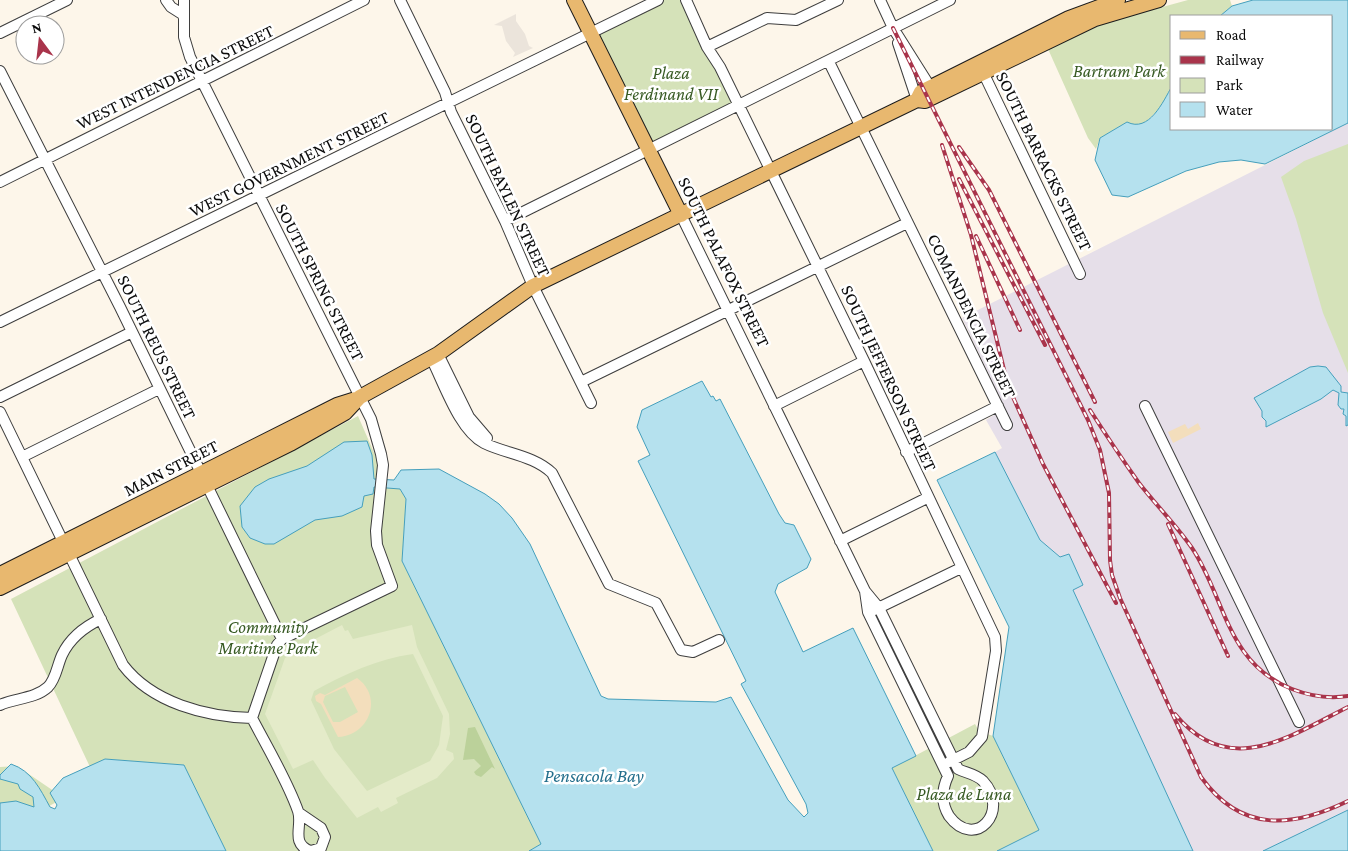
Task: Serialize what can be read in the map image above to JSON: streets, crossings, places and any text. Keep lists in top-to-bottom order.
{
  "streets": {
    "main road": ["SOUTH PALAFOX STREET", "MAIN STREET"],
    "street": [
      "WEST INTENDENCIA STREET",
      "SOUTH BARRACKS STREET",
      "WEST GOVERNMENT STREET",
      "SOUTH BAYLEN STREET",
      "SOUTH SPRING STREET",
      "COMANDENCIA STREET",
      "SOUTH REUS STREET",
      "SOUTH JEFFERSON STREET"
    ]
  },
  "crossings": [
    ["WEST INTENDENCIA STREET", "SOUTH SPRING STREET"],
    ["WEST INTENDENCIA STREET", "SOUTH REUS STREET"],
    ["SOUTH BARRACKS STREET", "MAIN STREET"],
    ["WEST GOVERNMENT STREET", "SOUTH BAYLEN STREET"],
    ["WEST GOVERNMENT STREET", "SOUTH PALAFOX STREET"],
    ["WEST GOVERNMENT STREET", "SOUTH SPRING STREET"],
    ["WEST GOVERNMENT STREET", "SOUTH REUS STREET"],
    ["SOUTH BAYLEN STREET", "MAIN STREET"],
    ["SOUTH PALAFOX STREET", "SOUTH JEFFERSON STREET"],
    ["SOUTH PALAFOX STREET", "MAIN STREET"],
    ["SOUTH SPRING STREET", "SOUTH REUS STREET"],
    ["SOUTH SPRING STREET", "MAIN STREET"],
    ["COMANDENCIA STREET", "MAIN STREET"],
    ["SOUTH REUS STREET", "MAIN STREET"],
    ["SOUTH JEFFERSON STREET", "MAIN STREET"]
  ],
  "water": ["Pensacola Bay"],
  "parks": [
    "Bartram Park",
    "Plaza Ferdinand VII",
    "Community Maritime Park",
    "Plaza de Luna"
  ],
  "legend": [
    "Road",
    "Railway",
    "Park",
    "Water"
  ],
  "north": "top"
}
